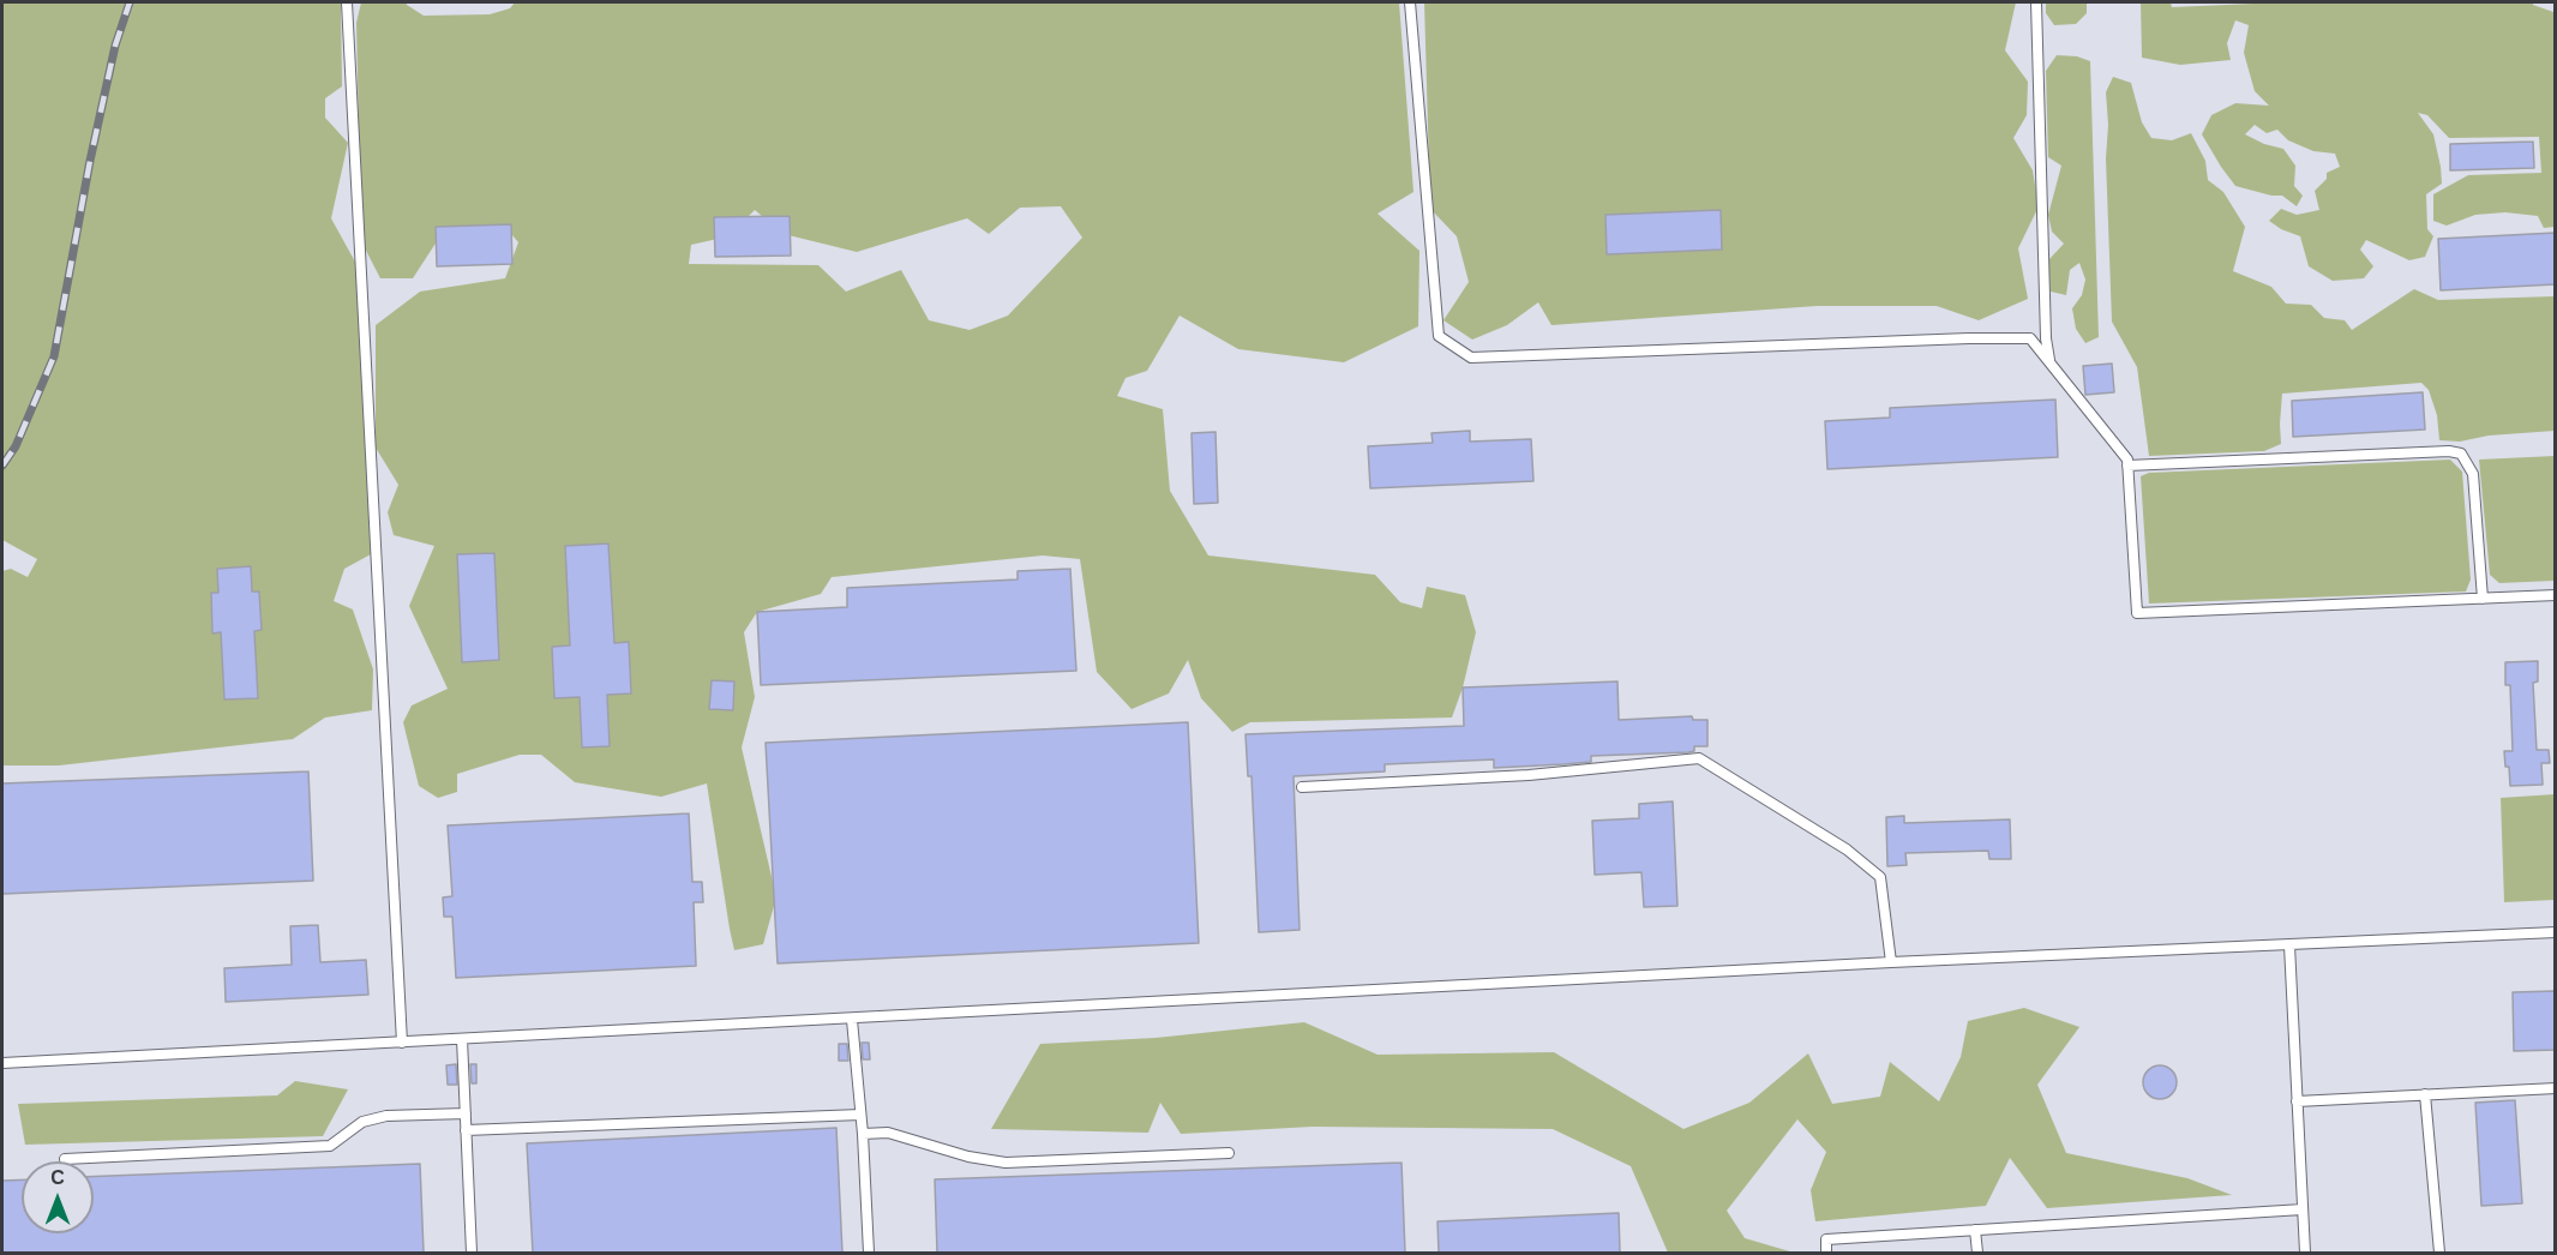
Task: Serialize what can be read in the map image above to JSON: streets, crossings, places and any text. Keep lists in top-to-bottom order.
{
  "north": "top"
}
